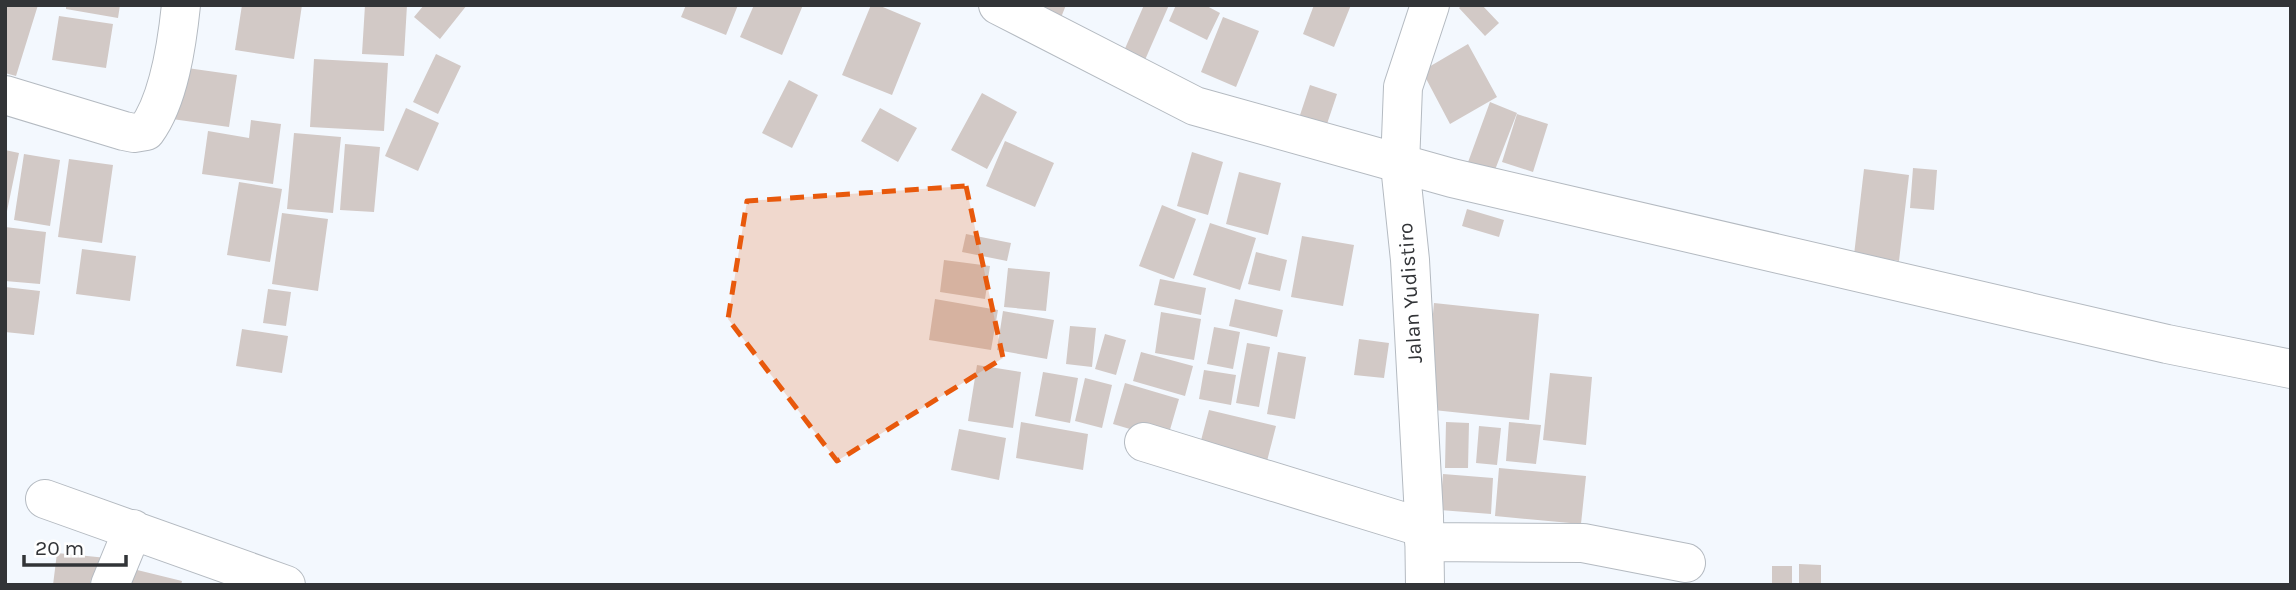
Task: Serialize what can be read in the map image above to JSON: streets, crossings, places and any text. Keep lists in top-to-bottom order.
{
  "streets": {
    "street": ["Jalan Yudistiro"]
  },
  "scale_bar": "20 m"
}
